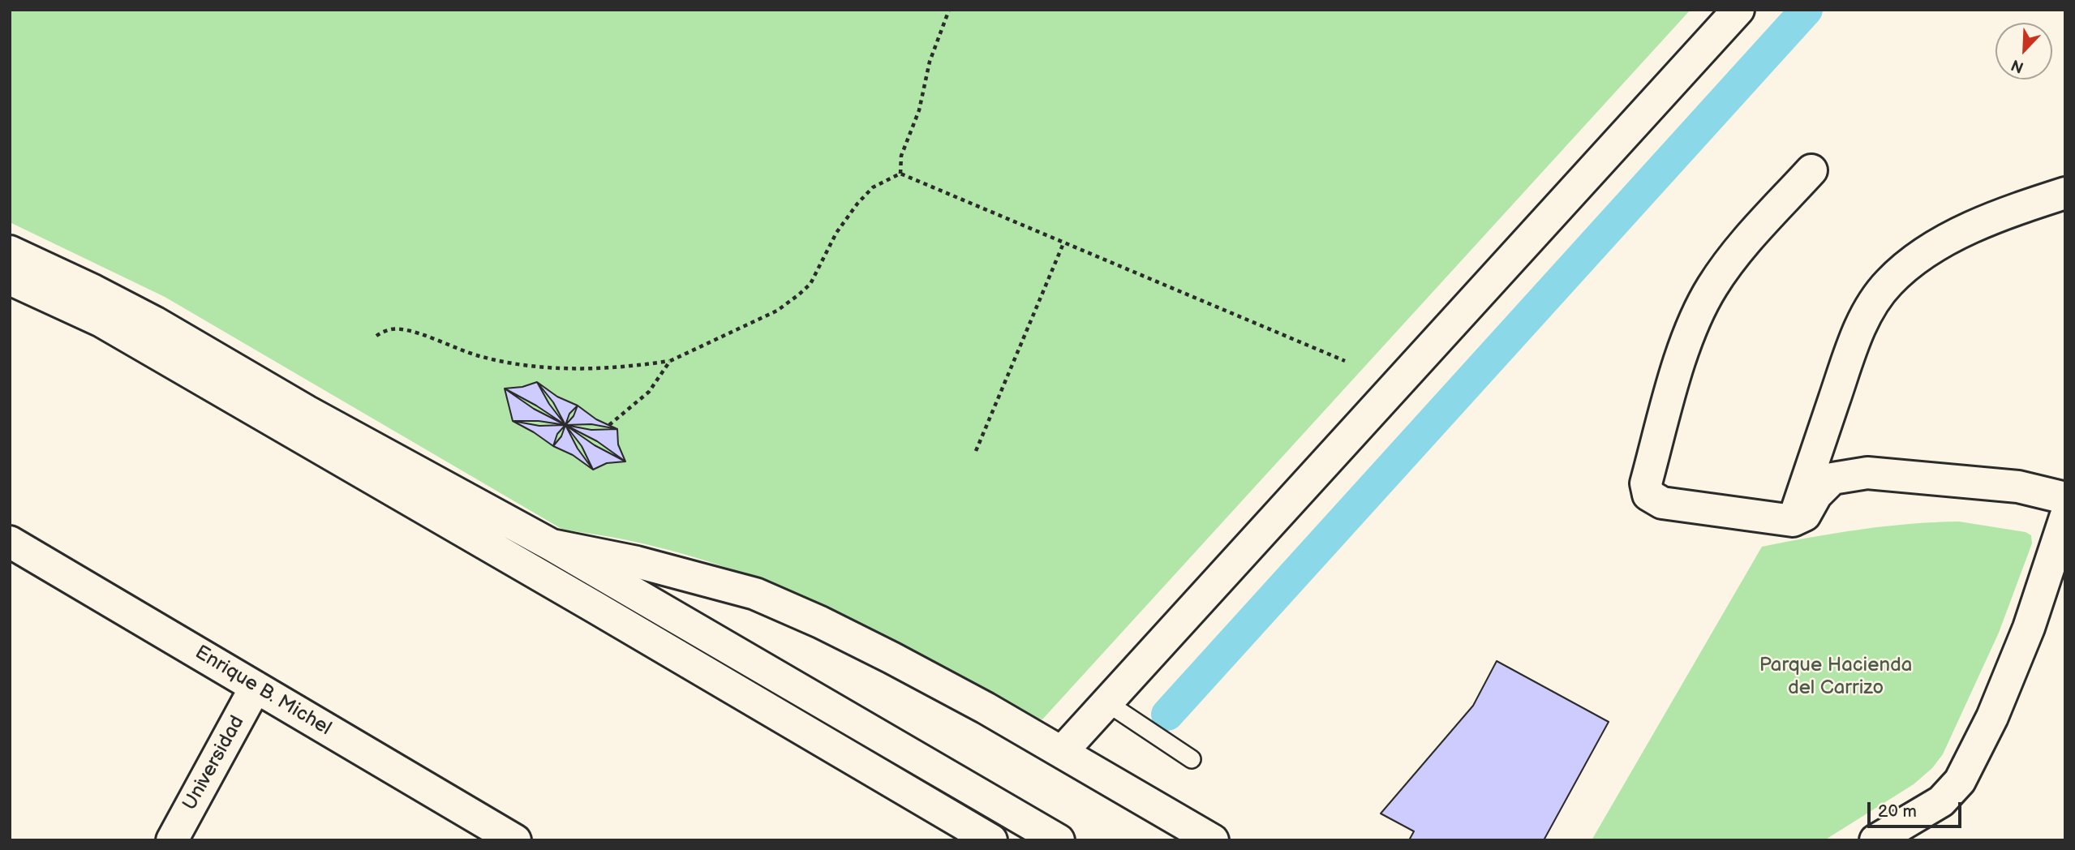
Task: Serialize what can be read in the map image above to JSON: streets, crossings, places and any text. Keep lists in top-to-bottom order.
{
  "streets": {
    "street": ["Enrique B. Michel", "Universidad"]
  },
  "crossings": [
    ["Enrique B. Michel", "Universidad"]
  ],
  "parks": ["Parque Hacienda del Carrizo"],
  "scale_bar": "20 m",
  "north": "bottom left"
}
